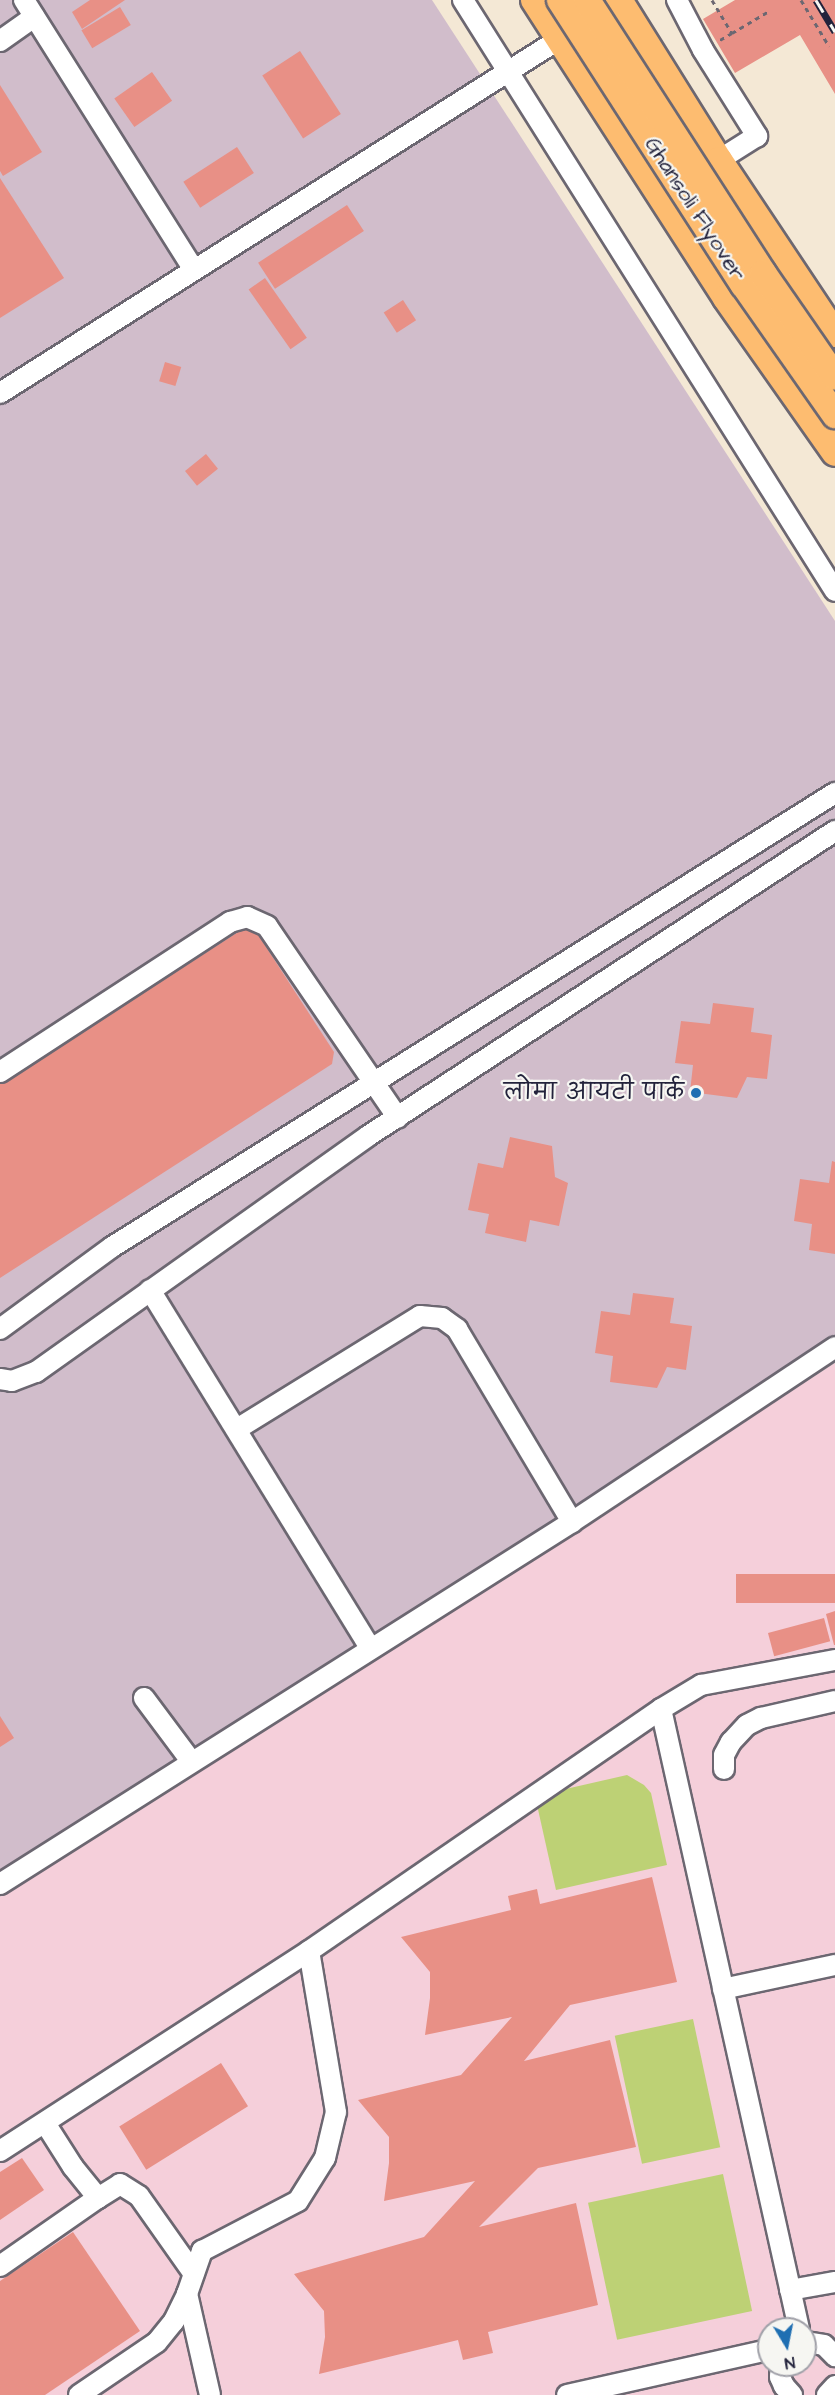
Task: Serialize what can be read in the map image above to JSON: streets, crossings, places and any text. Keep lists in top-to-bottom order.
{
  "streets": {
    "main road": ["Ghansoli Flyover"]
  },
  "places": ["लोमा आयटी पार्क"],
  "north": "bottom"
}
